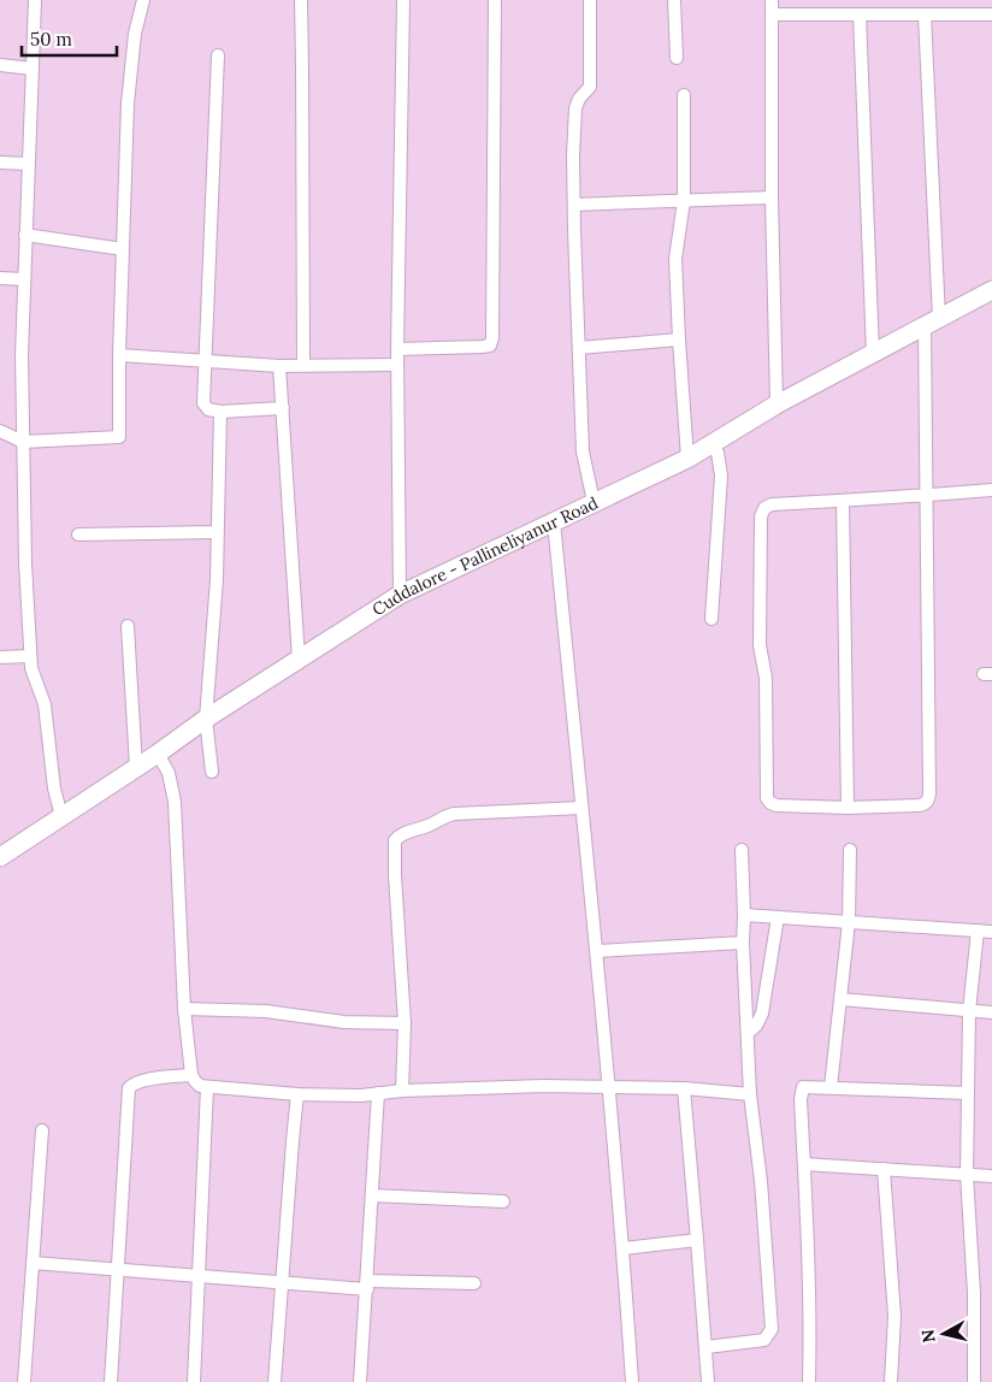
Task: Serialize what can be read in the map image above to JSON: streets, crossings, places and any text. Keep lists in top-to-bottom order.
{
  "streets": {
    "main road": ["Cuddalore - Pallineliyanur Road"]
  },
  "scale_bar": "50 m",
  "north": "left"
}
